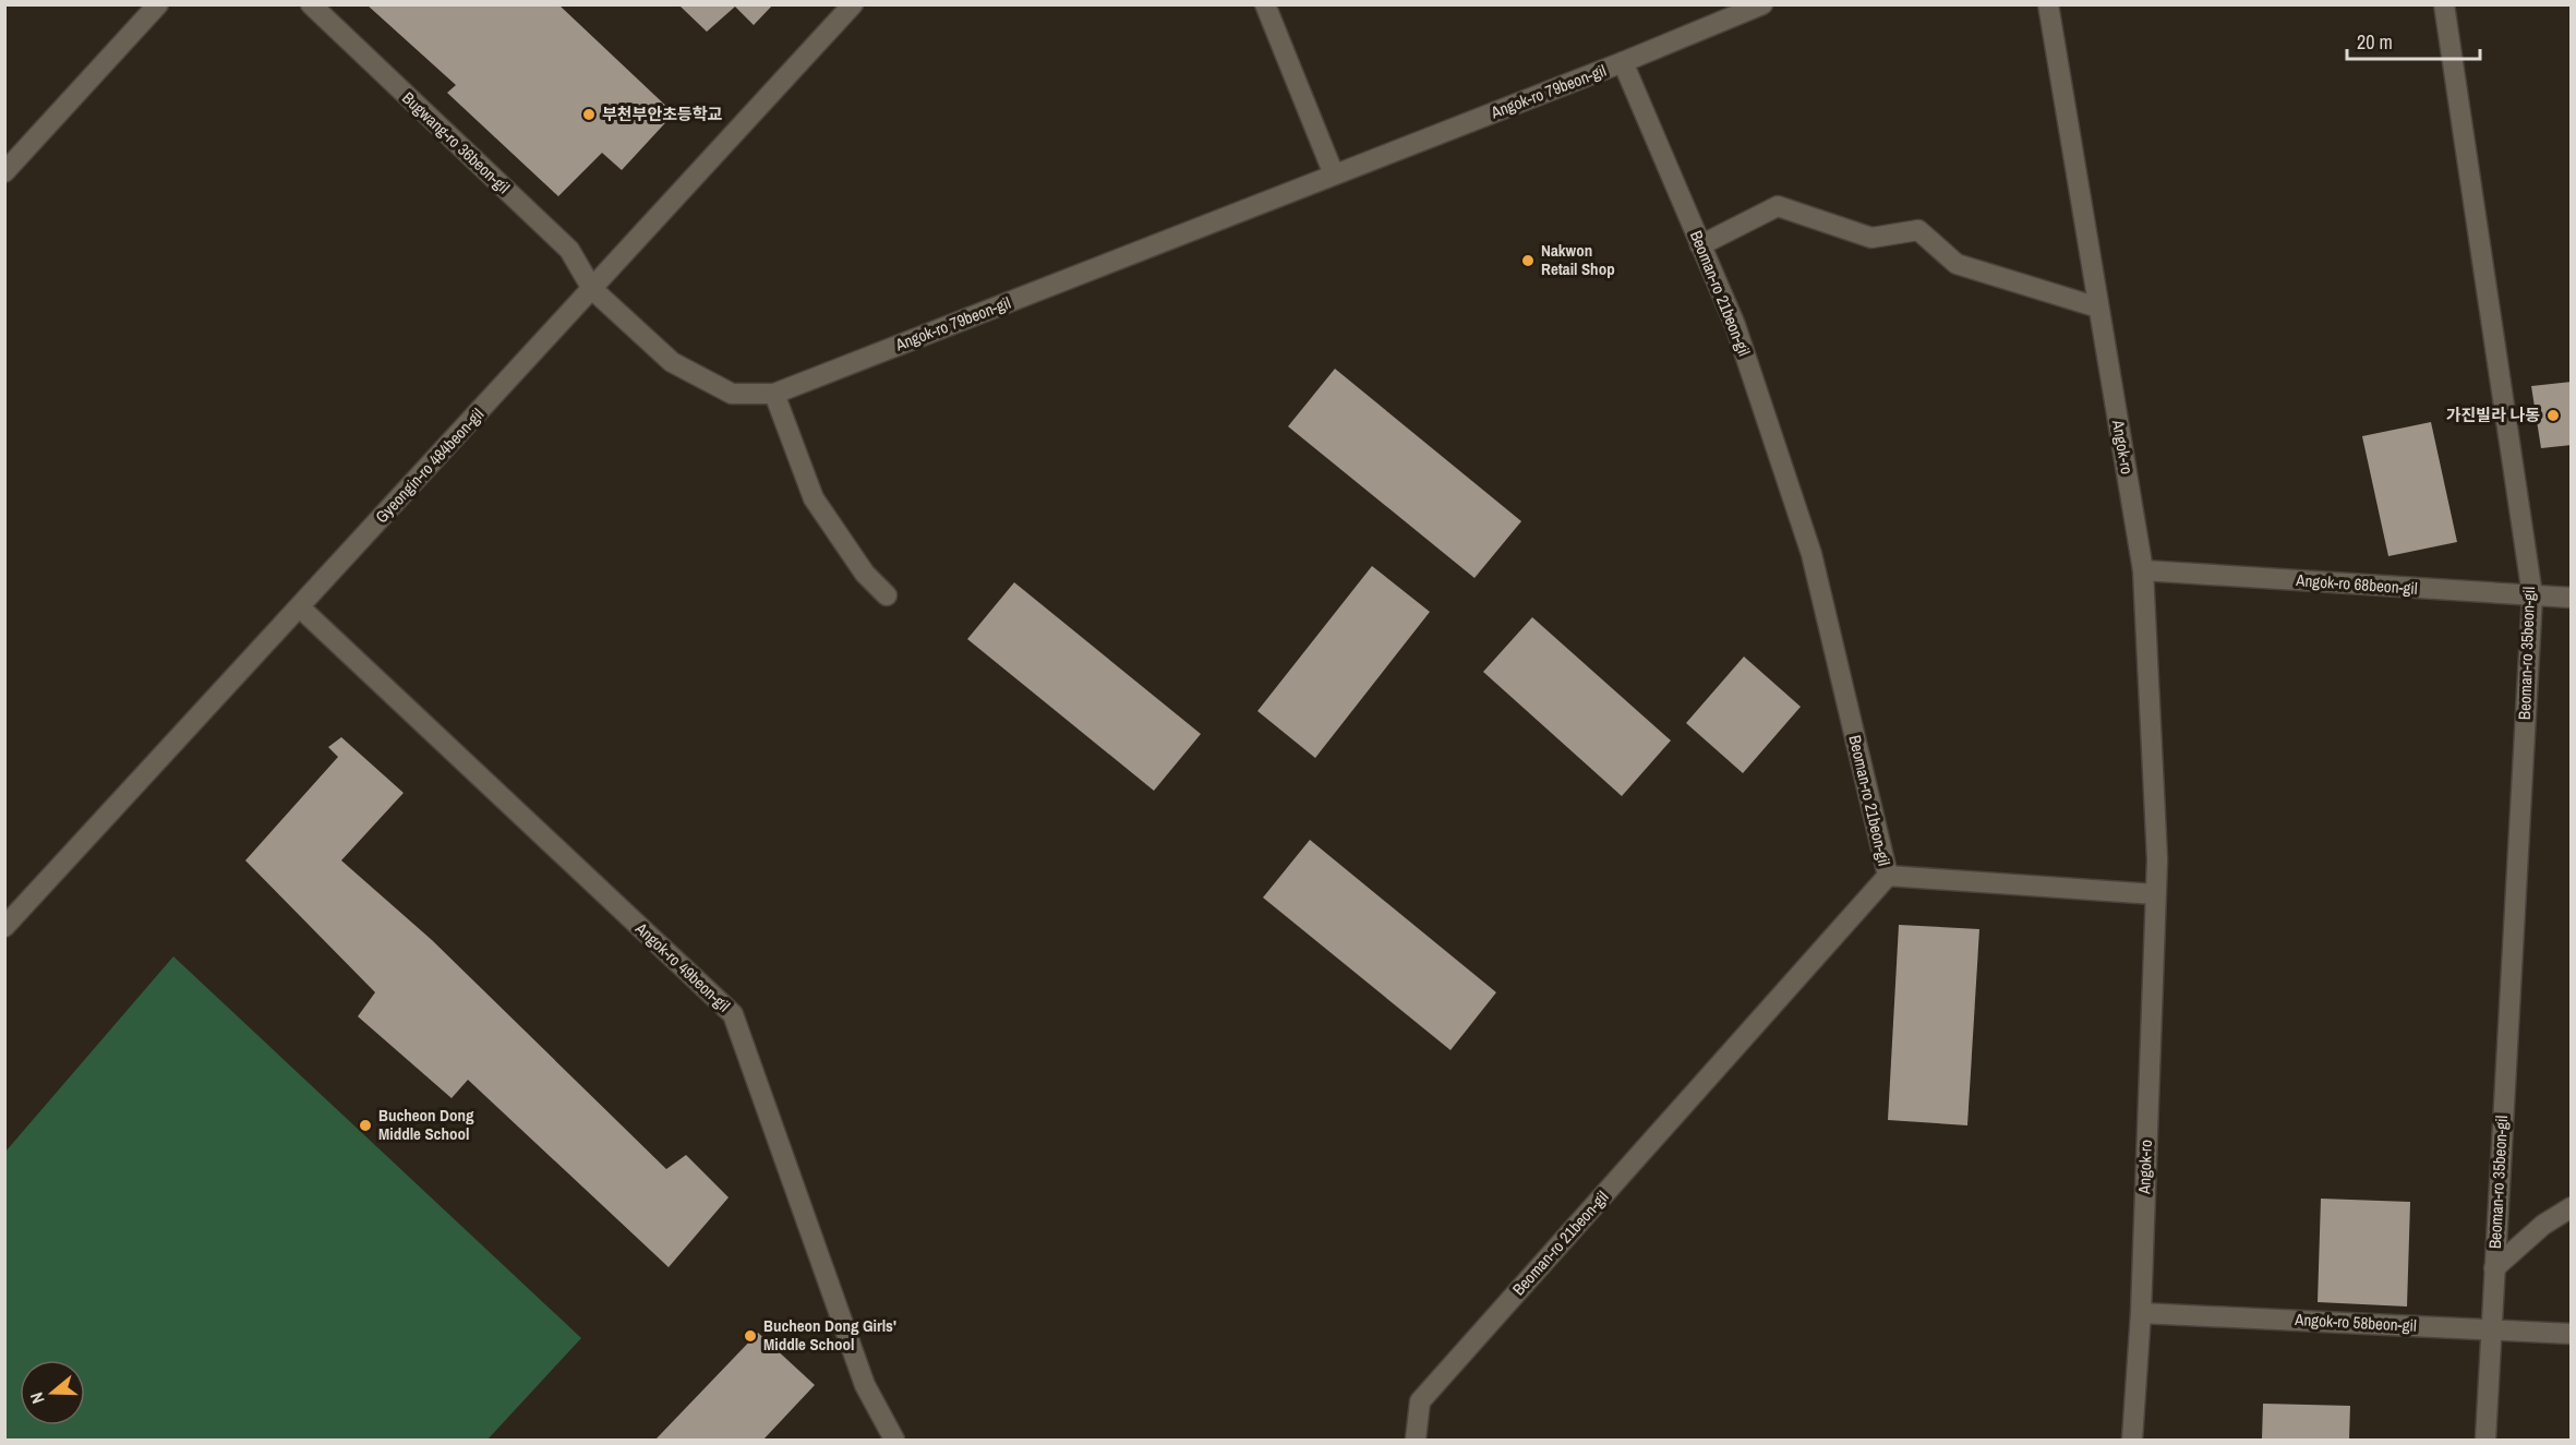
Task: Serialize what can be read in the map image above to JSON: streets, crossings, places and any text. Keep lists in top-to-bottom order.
{
  "streets": {
    "street": [
      "Angok-ro 79beon-gil",
      "Bugwang-ro 36beon-gil",
      "Beoman-ro 21beon-gil",
      "Angok-ro",
      "Gyeongin-ro 484beon-gil",
      "Angok-ro 68beon-gil",
      "Beoman-ro 35beon-gil",
      "Angok-ro 49beon-gil",
      "Angok-ro 58beon-gil"
    ]
  },
  "crossings": [
    ["Angok-ro 79beon-gil", "Bugwang-ro 36beon-gil"],
    ["Angok-ro 79beon-gil", "Beoman-ro 21beon-gil"],
    ["Angok-ro 79beon-gil", "Gyeongin-ro 484beon-gil"],
    ["Bugwang-ro 36beon-gil", "Gyeongin-ro 484beon-gil"],
    ["Angok-ro", "Angok-ro 68beon-gil"],
    ["Angok-ro", "Angok-ro 58beon-gil"],
    ["Gyeongin-ro 484beon-gil", "Angok-ro 49beon-gil"],
    ["Angok-ro 68beon-gil", "Beoman-ro 35beon-gil"],
    ["Beoman-ro 35beon-gil", "Angok-ro 58beon-gil"]
  ],
  "places": [
    "부천부안초등학교",
    "Nakwon Retail Shop",
    "가진빌라 나동",
    "Bucheon Dong Middle School",
    "Bucheon Dong Girls' Middle School"
  ],
  "scale_bar": "20 m",
  "north": "left"
}
